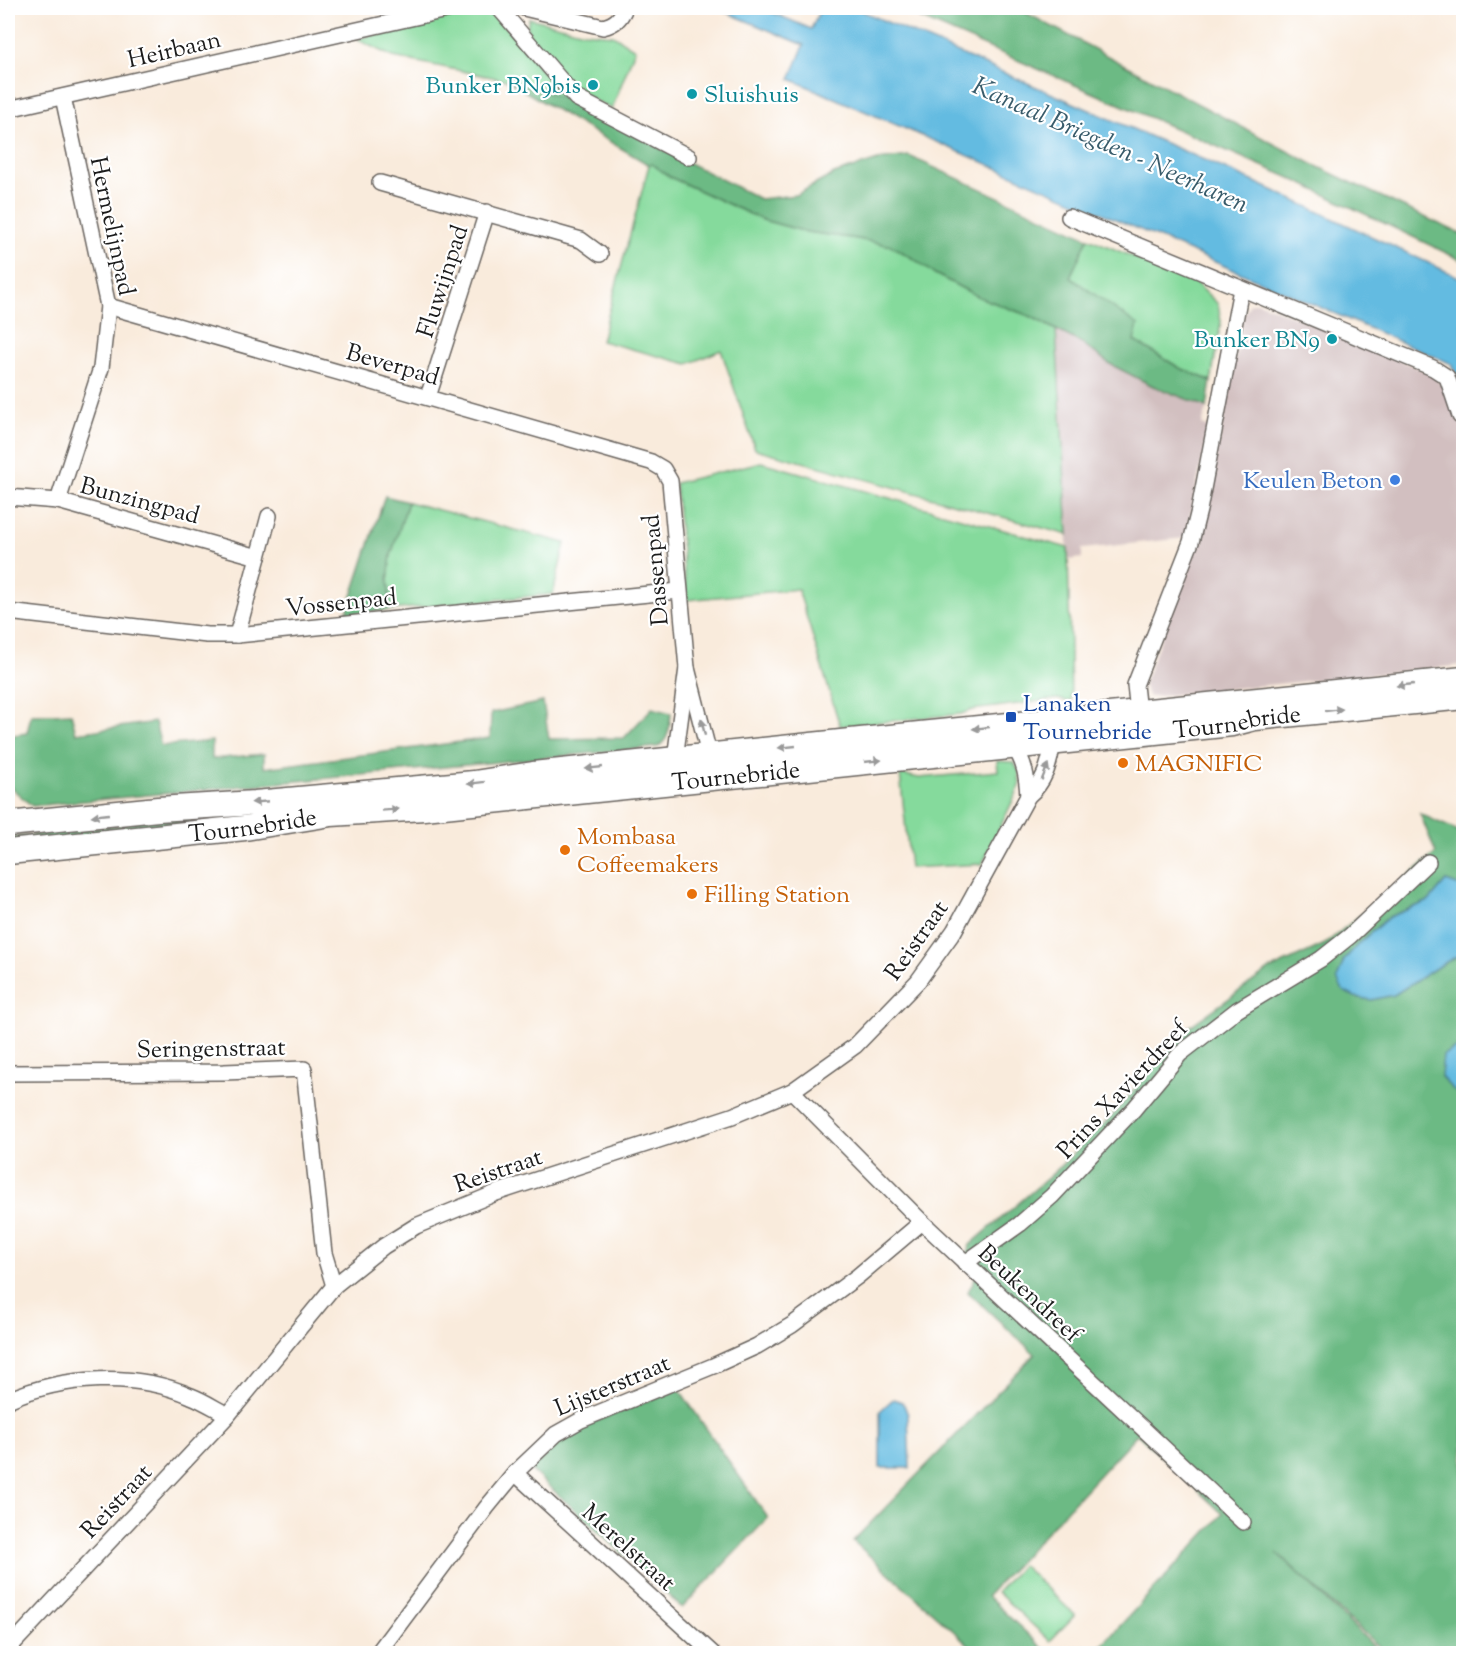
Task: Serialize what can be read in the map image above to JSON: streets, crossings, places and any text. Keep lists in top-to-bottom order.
{
  "streets": {
    "main road": ["Tournebride"],
    "street": [
      "Heirbaan",
      "Hermelijnpad",
      "Fluwijnpad",
      "Beverpad",
      "Bunzingpad",
      "Dassenpad",
      "Vossenpad",
      "Reistraat",
      "Seringenstraat",
      "Prins Xavierdreef",
      "Beukendreef",
      "Lijsterstraat",
      "Merelstraat"
    ]
  },
  "crossings": [
    ["Heirbaan", "Hermelijnpad"],
    ["Hermelijnpad", "Beverpad"],
    ["Hermelijnpad", "Bunzingpad"],
    ["Fluwijnpad", "Beverpad"],
    ["Beverpad", "Dassenpad"],
    ["Dassenpad", "Vossenpad"],
    ["Dassenpad", "Tournebride"],
    ["Tournebride", "Reistraat"],
    ["Reistraat", "Seringenstraat"],
    ["Reistraat", "Beukendreef"],
    ["Prins Xavierdreef", "Beukendreef"],
    ["Beukendreef", "Lijsterstraat"],
    ["Lijsterstraat", "Merelstraat"]
  ],
  "water": ["Kanaal Briegden - Neerharen"],
  "places": {
    "other": [
      "Bunker BN9bis",
      "Sluishuis",
      "Bunker BN9",
      "Keulen Beton",
      "MAGNIFIC",
      "Mombasa Coffeemakers",
      "Filling Station"
    ],
    "transit": ["Lanaken Tournebride"]
  }
}
